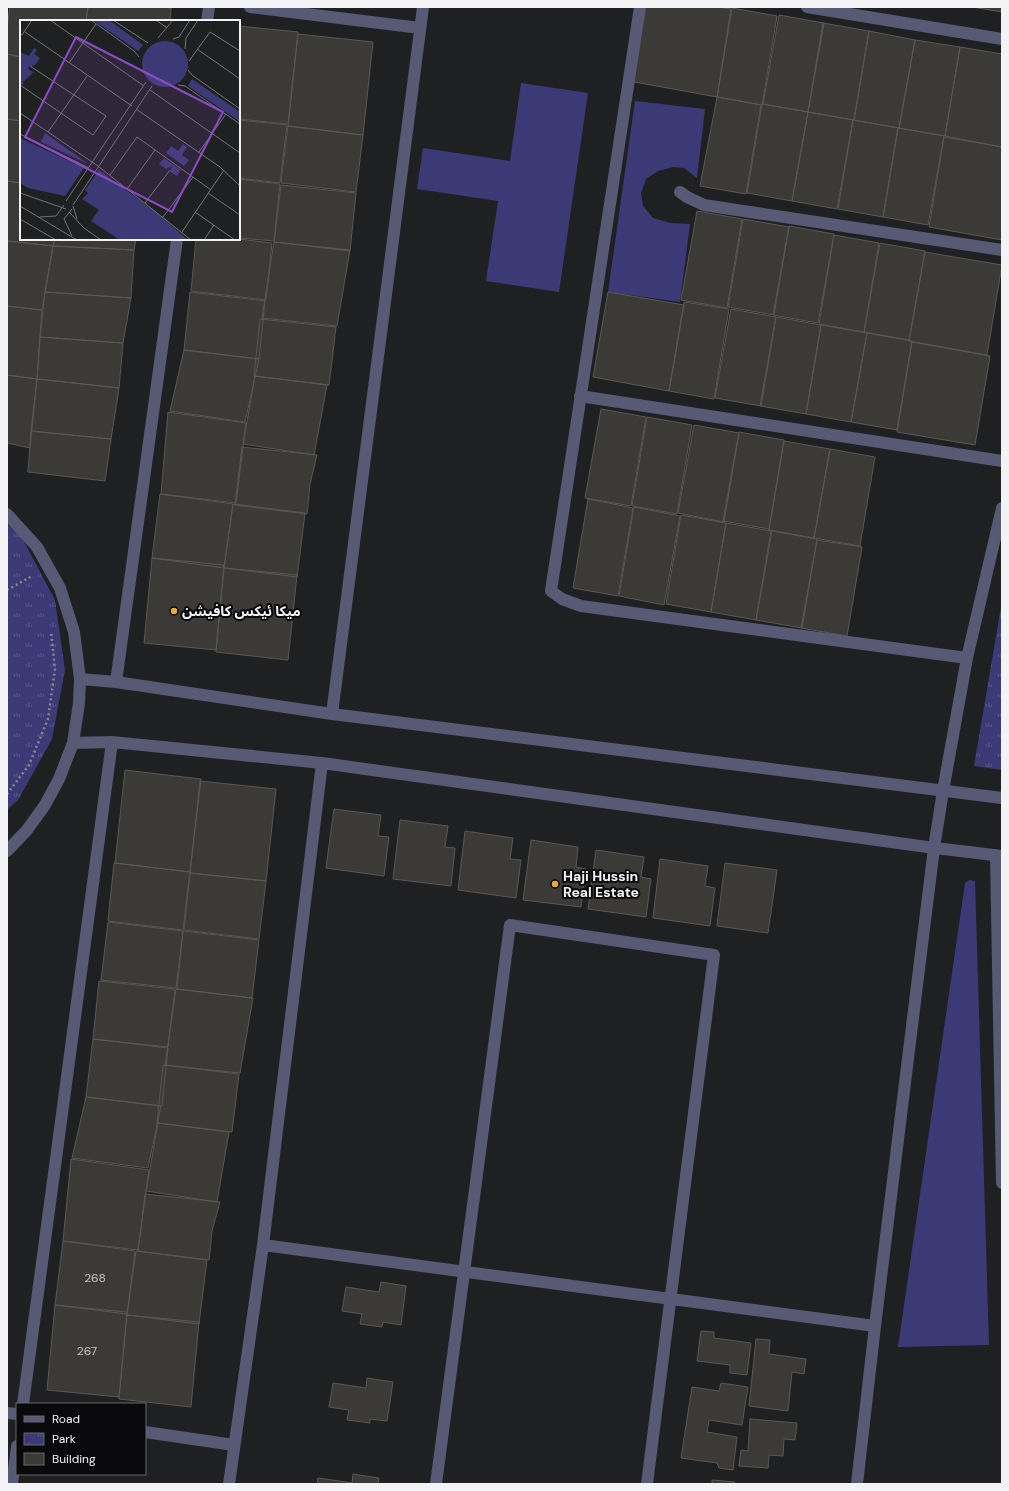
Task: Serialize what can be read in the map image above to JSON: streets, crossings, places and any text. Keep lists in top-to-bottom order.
{
  "places": ["میکا ئیکس کافیشن", "Haji Hussin Real Estate"],
  "house_numbers": ["268", "267"],
  "legend": ["Road", "Park", "Building"]
}
